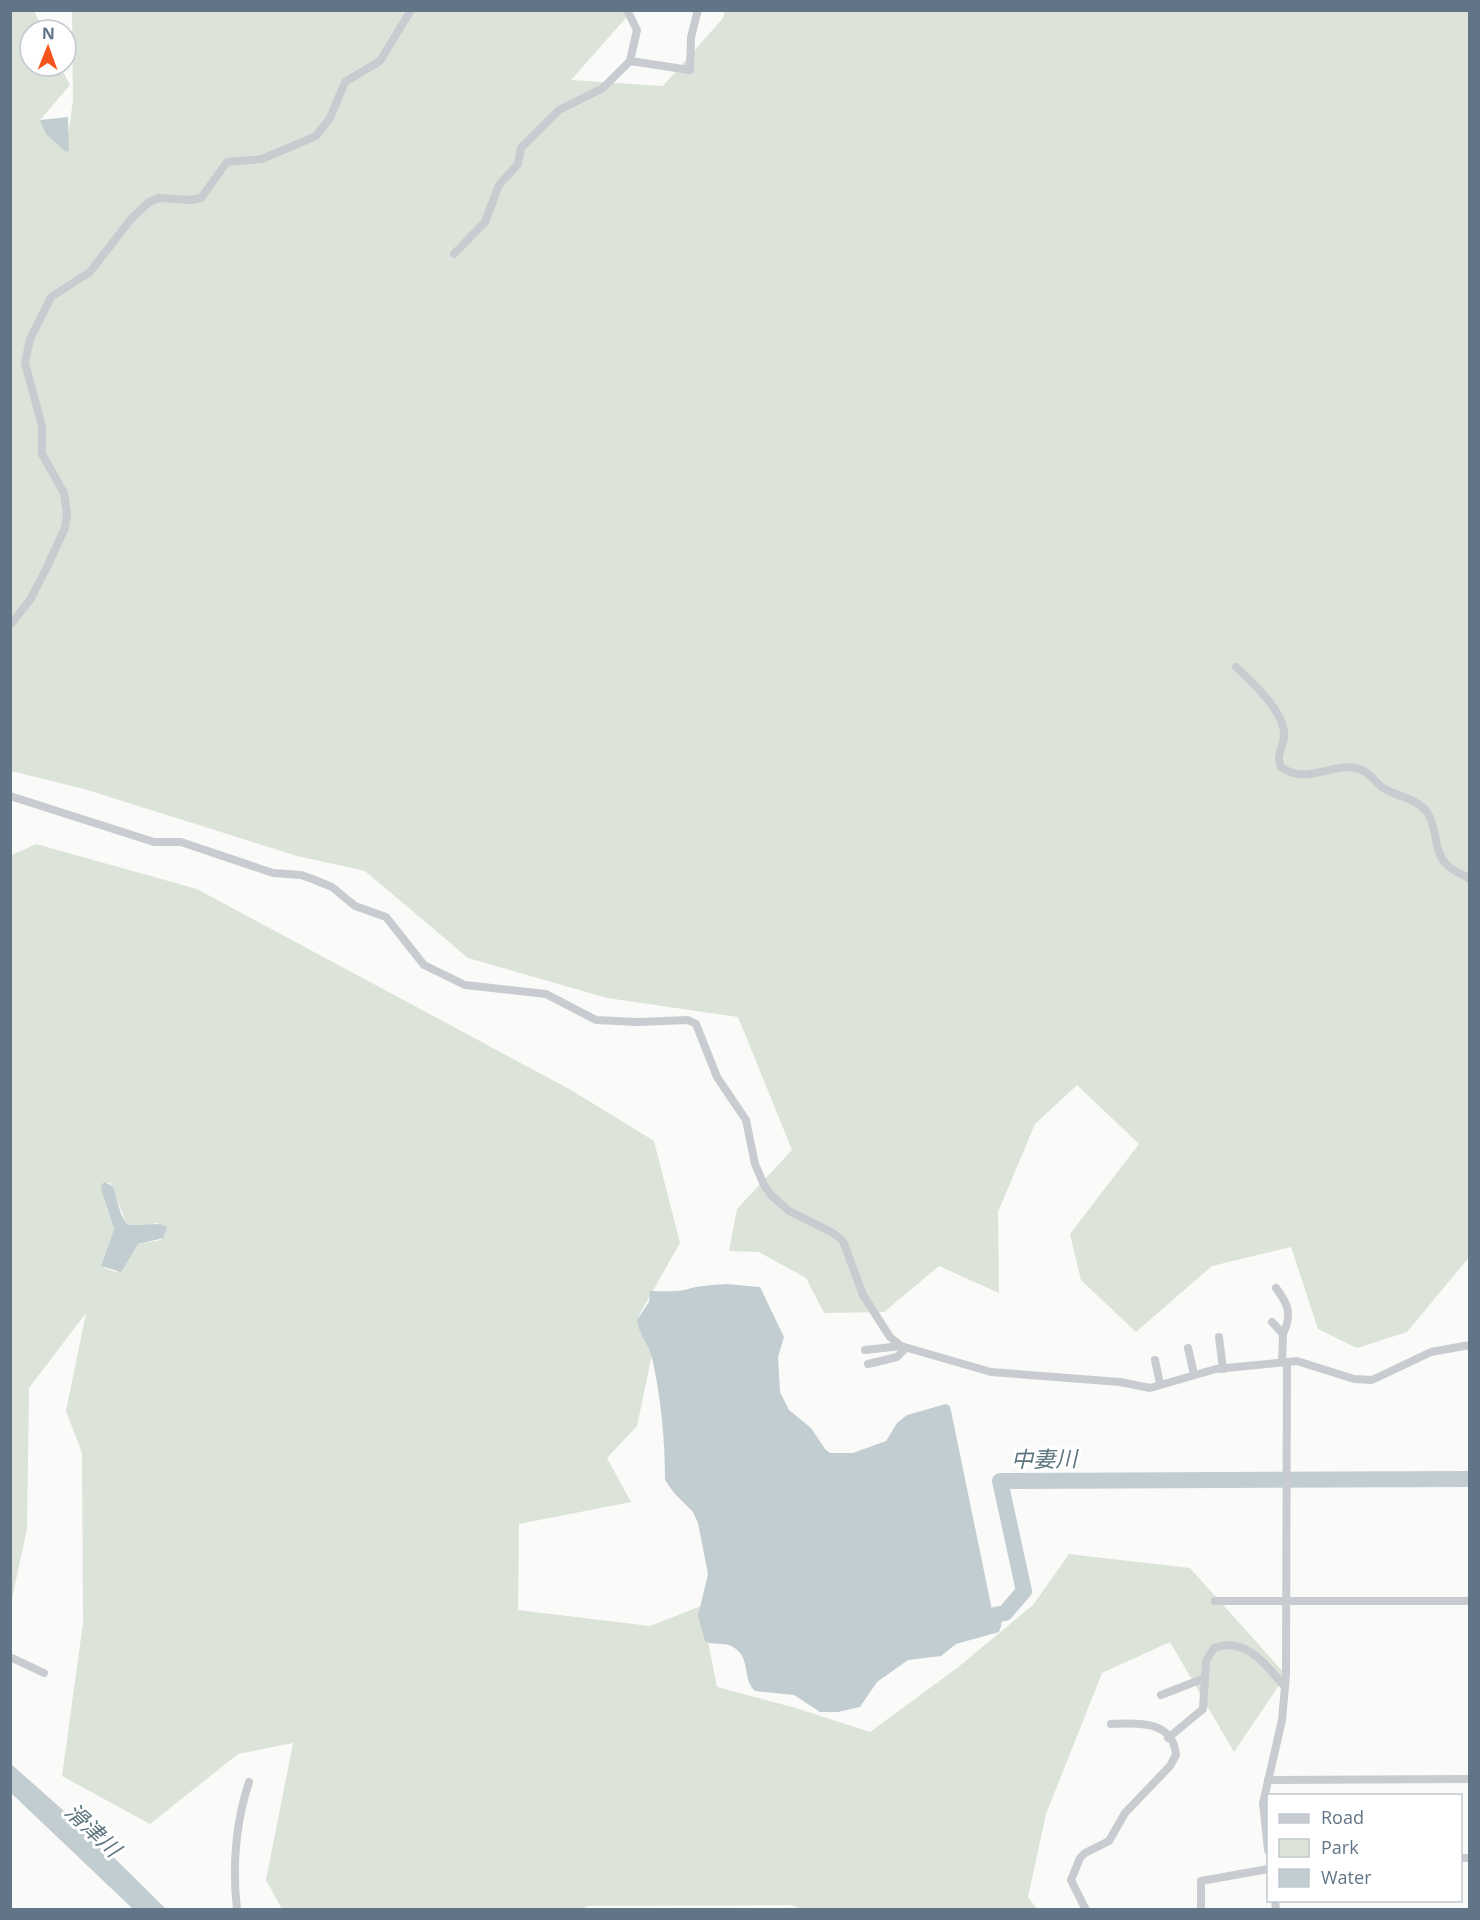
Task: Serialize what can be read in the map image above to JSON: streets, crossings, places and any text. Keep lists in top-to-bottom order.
{
  "water": ["中妻川", "滑津川"],
  "legend": ["Road", "Park", "Water"],
  "north": "top"
}
